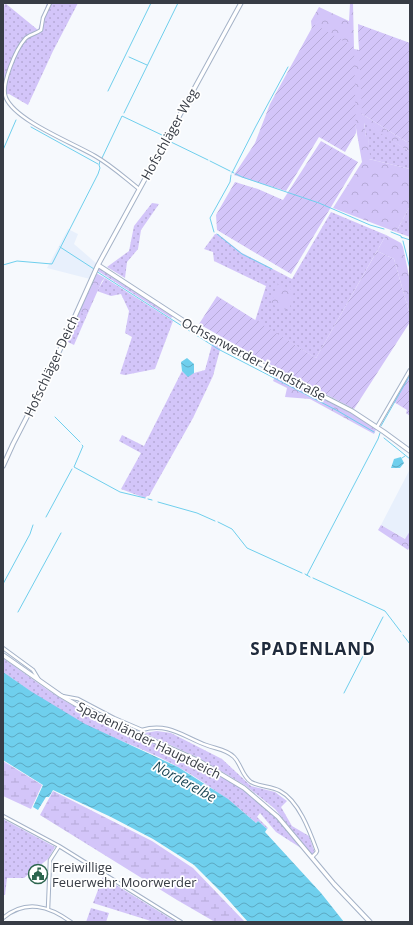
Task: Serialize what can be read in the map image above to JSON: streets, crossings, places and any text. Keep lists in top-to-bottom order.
{
  "streets": {
    "street": [
      "Hofschläger Weg",
      "Ochsenwerder Landstraße",
      "Hofschläger Deich",
      "Spadenländer Hauptdeich"
    ]
  },
  "crossings": [
    ["Hofschläger Weg", "Ochsenwerder Landstraße"],
    ["Hofschläger Weg", "Hofschläger Deich"],
    ["Ochsenwerder Landstraße", "Hofschläger Deich"]
  ],
  "districts": ["SPADENLAND"],
  "water": ["Norderelbe"],
  "places": {
    "public building": ["Freiwillige Feuerwehr Moorwerder"]
  }
}
